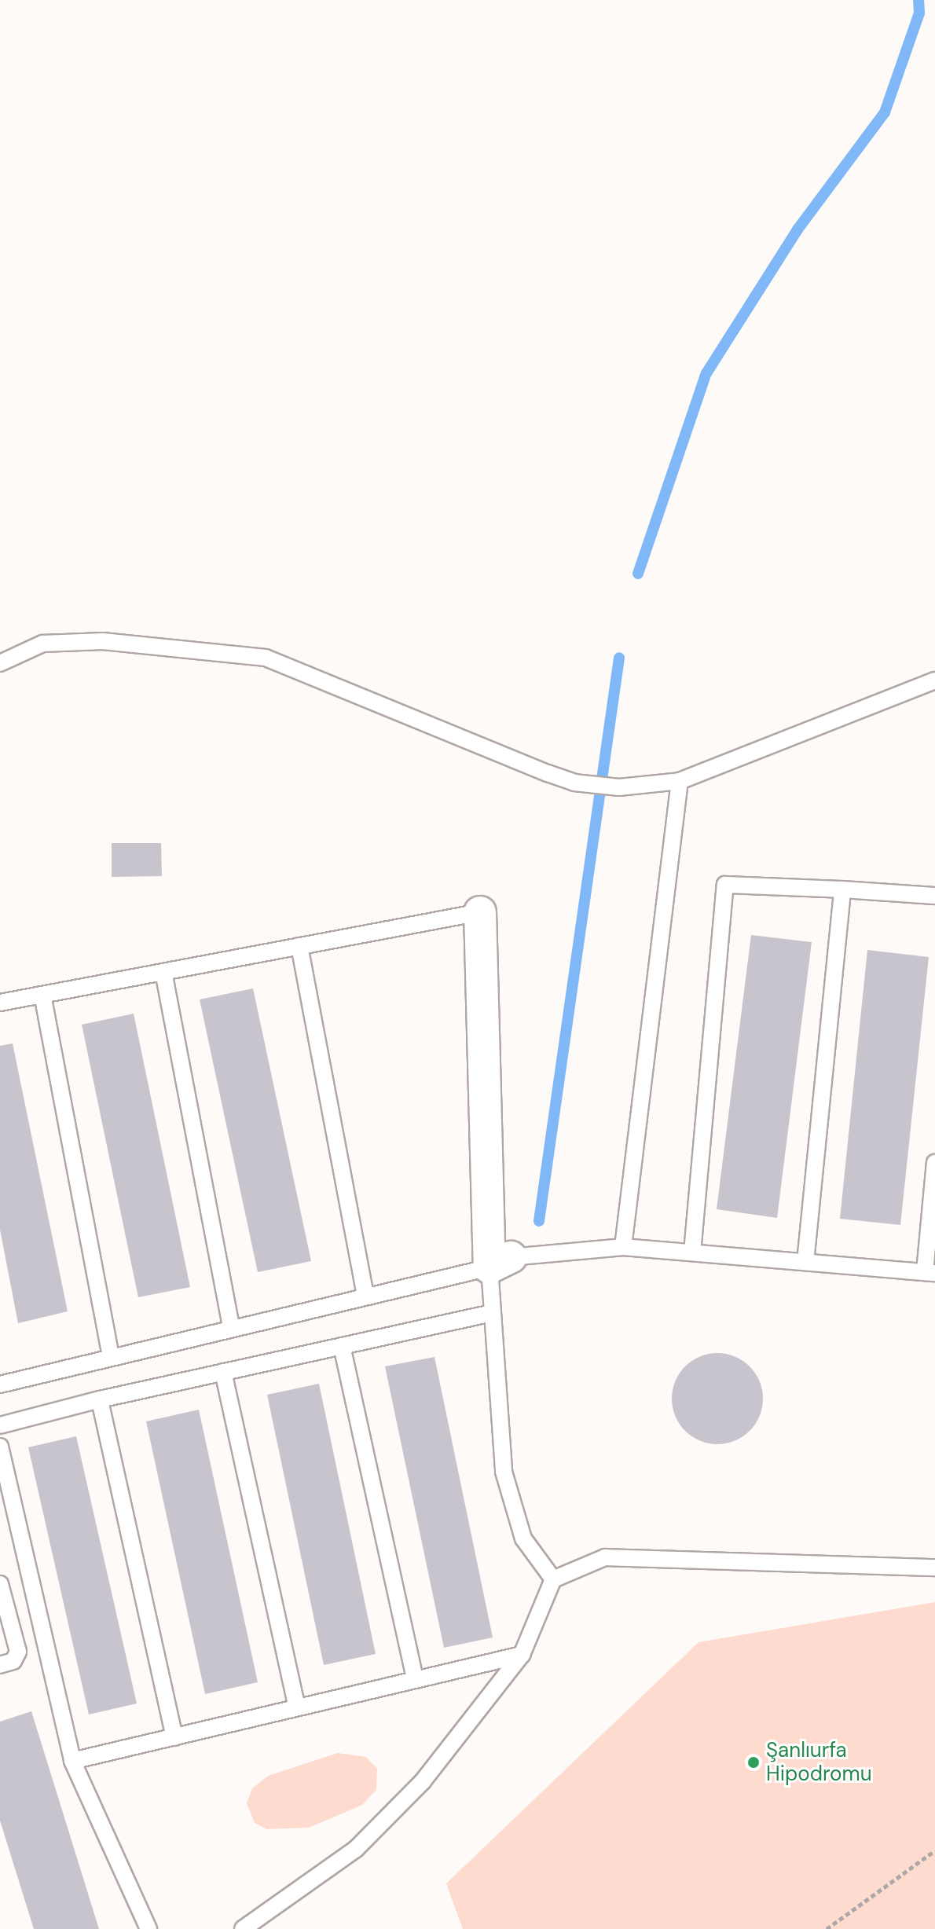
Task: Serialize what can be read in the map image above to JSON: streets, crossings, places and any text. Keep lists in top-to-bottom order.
{
  "places": ["Şanlıurfa Hipodromu"]
}
